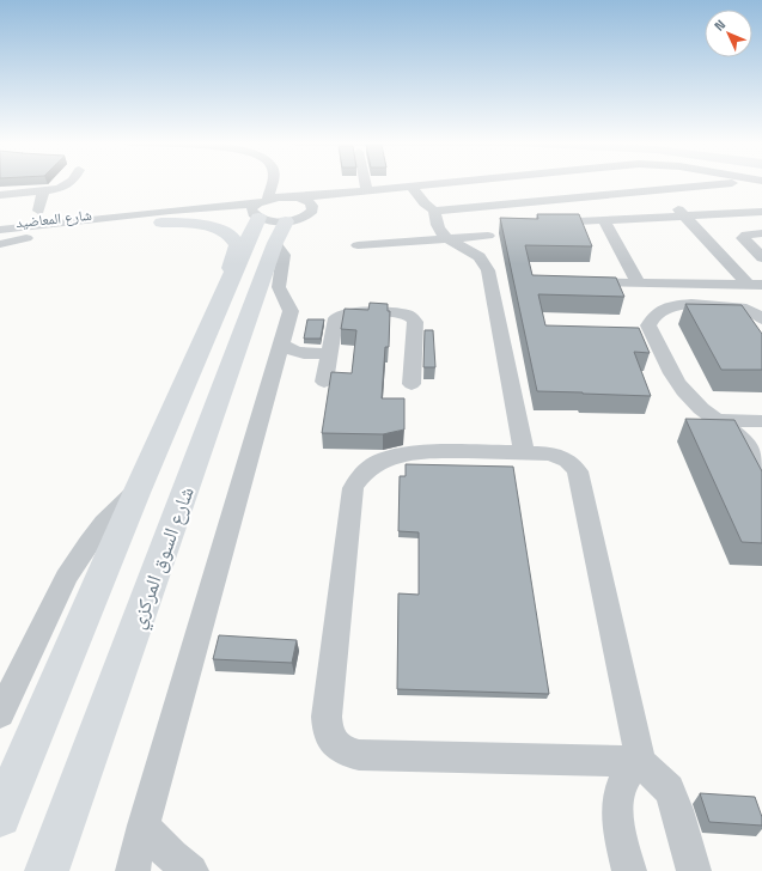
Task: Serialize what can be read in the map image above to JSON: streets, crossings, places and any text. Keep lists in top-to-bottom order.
{
  "streets": {
    "main road": ["شارع السوق المركزي"],
    "street": ["شارع المعاضيد"]
  },
  "crossings": [
    ["شارع المعاضيد", "شارع السوق المركزي"]
  ],
  "north": "top left"
}
